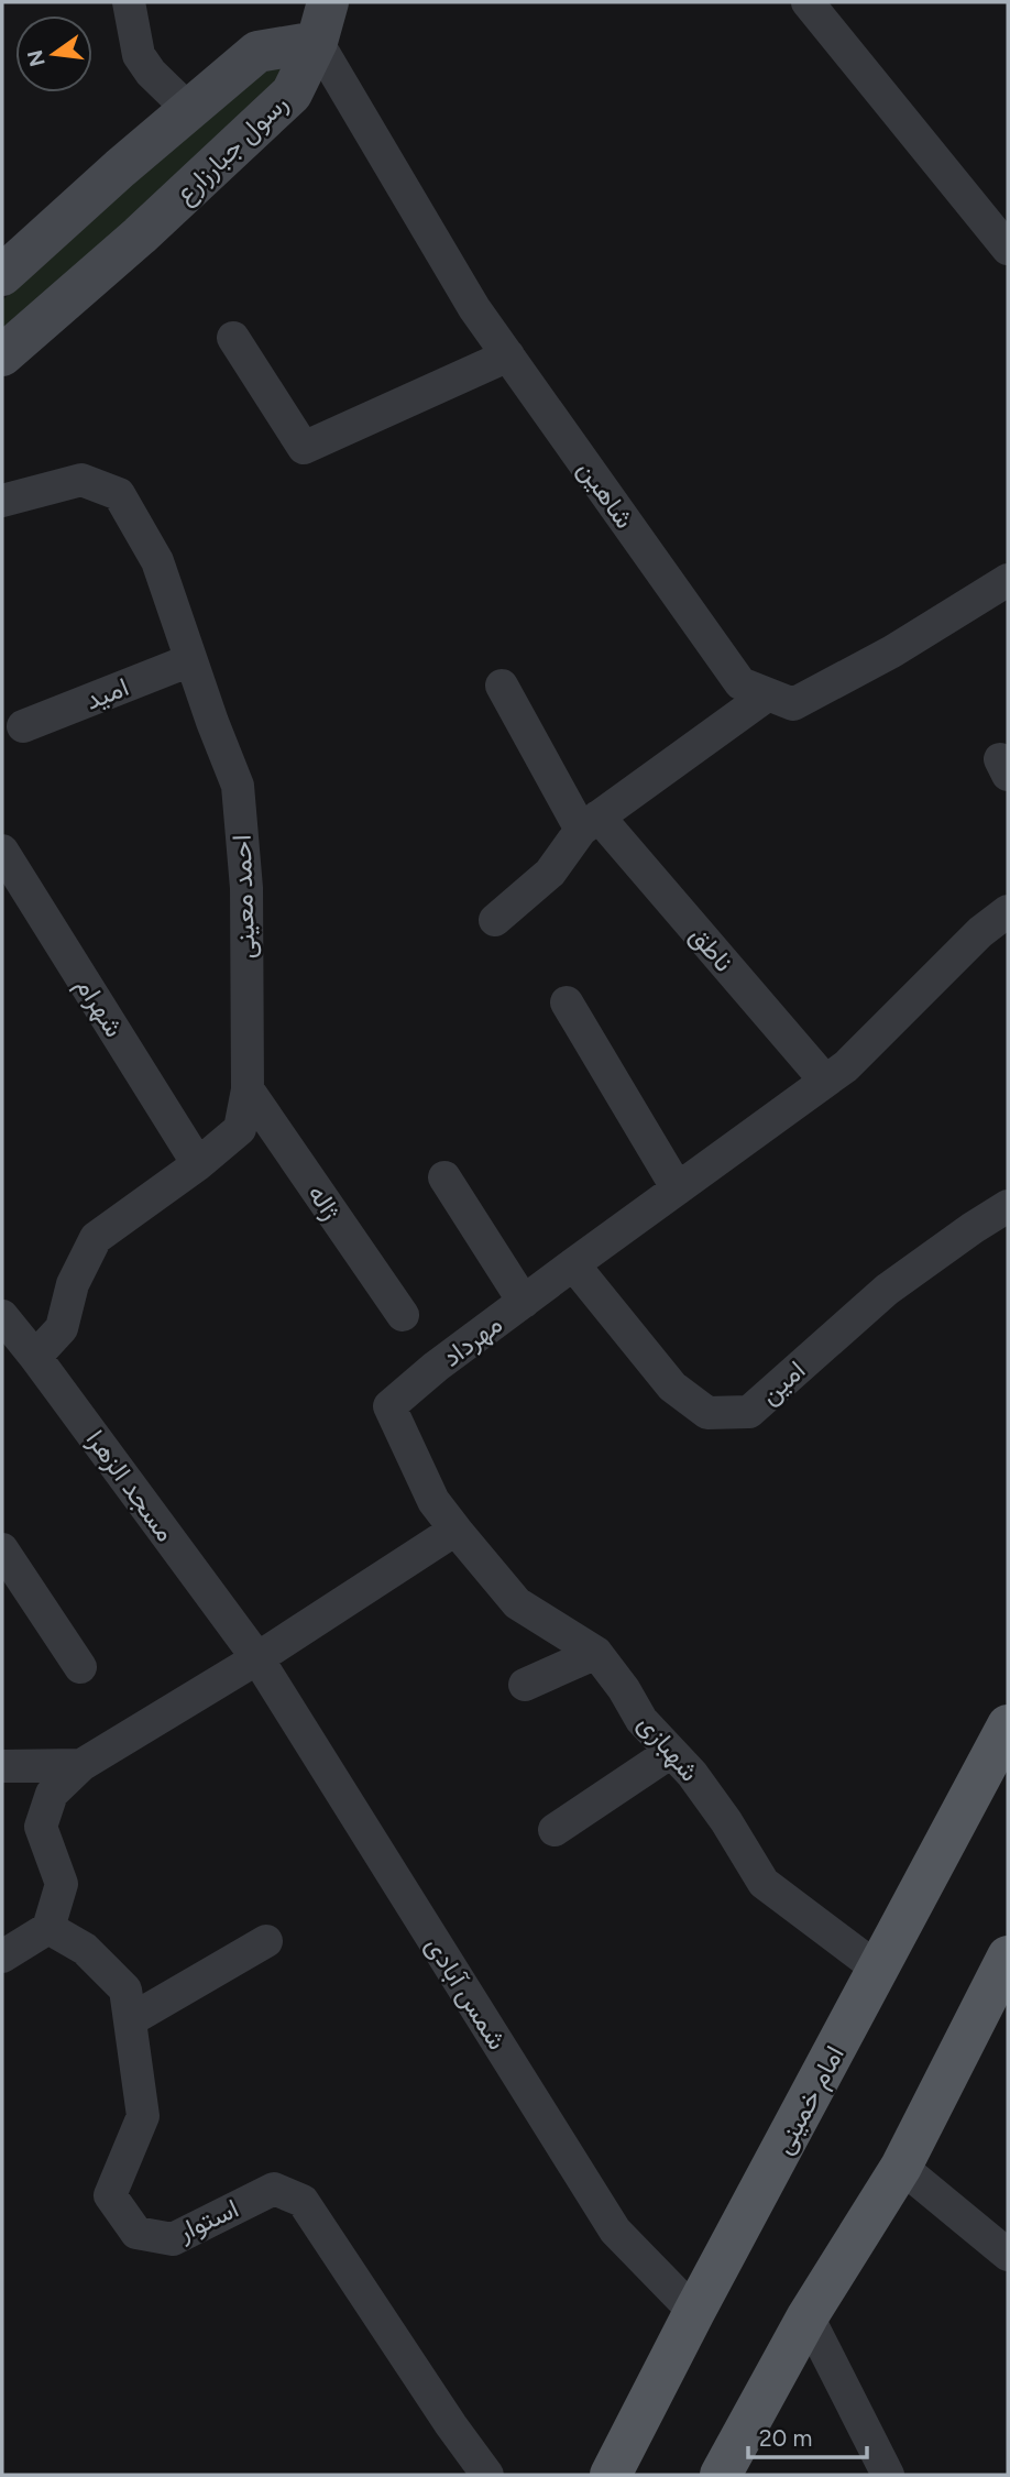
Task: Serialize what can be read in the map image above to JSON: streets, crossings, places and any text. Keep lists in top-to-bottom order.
{
  "streets": {
    "main road": ["امام خمینی"],
    "street": [
      "رسول جبارزارع",
      "شاهین",
      "امید",
      "احمد معینی",
      "ناطق",
      "شهرام",
      "ژاله",
      "مهرداد",
      "امین",
      "مسجد الزهرا",
      "شهبازی",
      "شمس آبادی",
      "استوار"
    ]
  },
  "crossings": [
    ["رسول جبارزارع", "شاهین"],
    ["امید", "احمد معینی"],
    ["احمد معینی", "شهرام"],
    ["احمد معینی", "ژاله"],
    ["احمد معینی", "مسجد الزهرا"],
    ["ناطق", "مهرداد"],
    ["مهرداد", "امین"],
    ["مهرداد", "شهبازی"],
    ["مسجد الزهرا", "شمس آبادی"],
    ["شهبازی", "امام خمینی"],
    ["شمس آبادی", "امام خمینی"]
  ],
  "scale_bar": "20 m",
  "north": "left"
}
